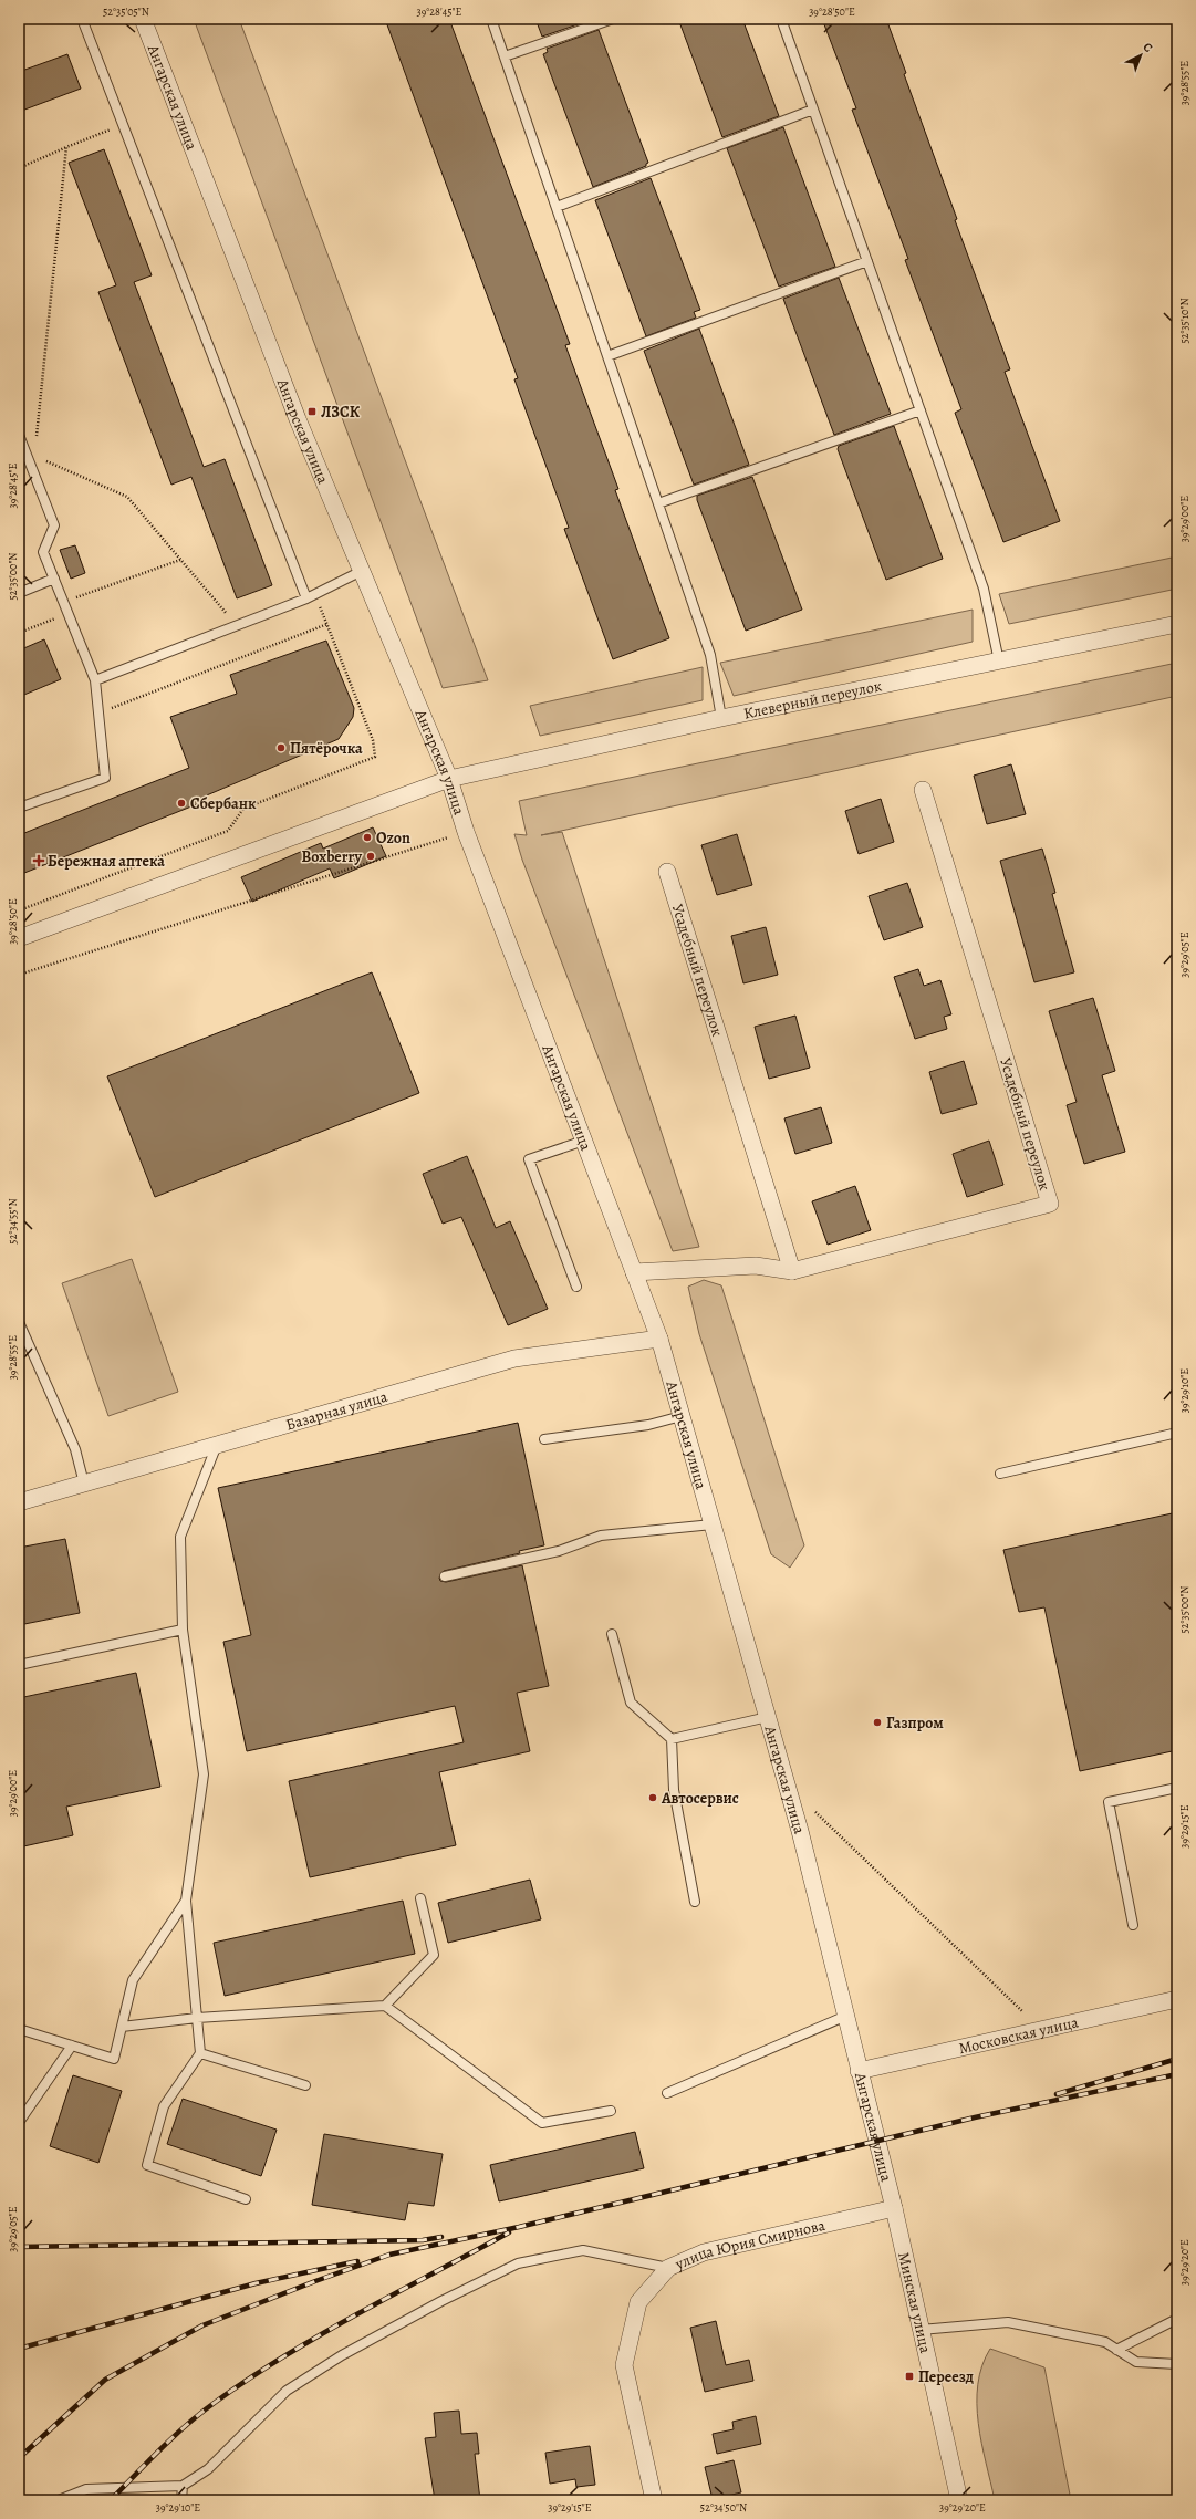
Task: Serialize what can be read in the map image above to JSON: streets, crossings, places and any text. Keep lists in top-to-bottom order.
{
  "streets": {
    "street": [
      "Ангарская улица",
      "Клеверный переулок",
      "Усадебный переулок",
      "Базарная улица",
      "Московская улица",
      "улица Юрия Смирнова",
      "Минская улица"
    ]
  },
  "crossings": [
    ["Ангарская улица", "Клеверный переулок"],
    ["Ангарская улица", "Усадебный переулок"],
    ["Ангарская улица", "Базарная улица"],
    ["Ангарская улица", "Московская улица"],
    ["Ангарская улица", "улица Юрия Смирнова"],
    ["Ангарская улица", "Минская улица"],
    ["улица Юрия Смирнова", "Минская улица"]
  ],
  "places": {
    "transit": ["ЛЗСК", "Переезд"],
    "other": [
      "Пятёрочка",
      "Сбербанк",
      "Ozon",
      "Boxberry",
      "Газпром",
      "Автосервис"
    ],
    "health": ["Бережная аптека"]
  },
  "north": "top right",
  "coordinates": [
    "52°35'05\"N",
    "39°28'45\"E",
    "39°28'50\"E",
    "39°28'55\"E",
    "52°35'10\"N",
    "39°29'00\"E",
    "52°35'00\"N",
    "39°29'05\"E",
    "52°34'55\"N",
    "39°29'10\"E",
    "39°29'15\"E",
    "39°29'20\"E",
    "52°34'50\"N"
  ]
}
